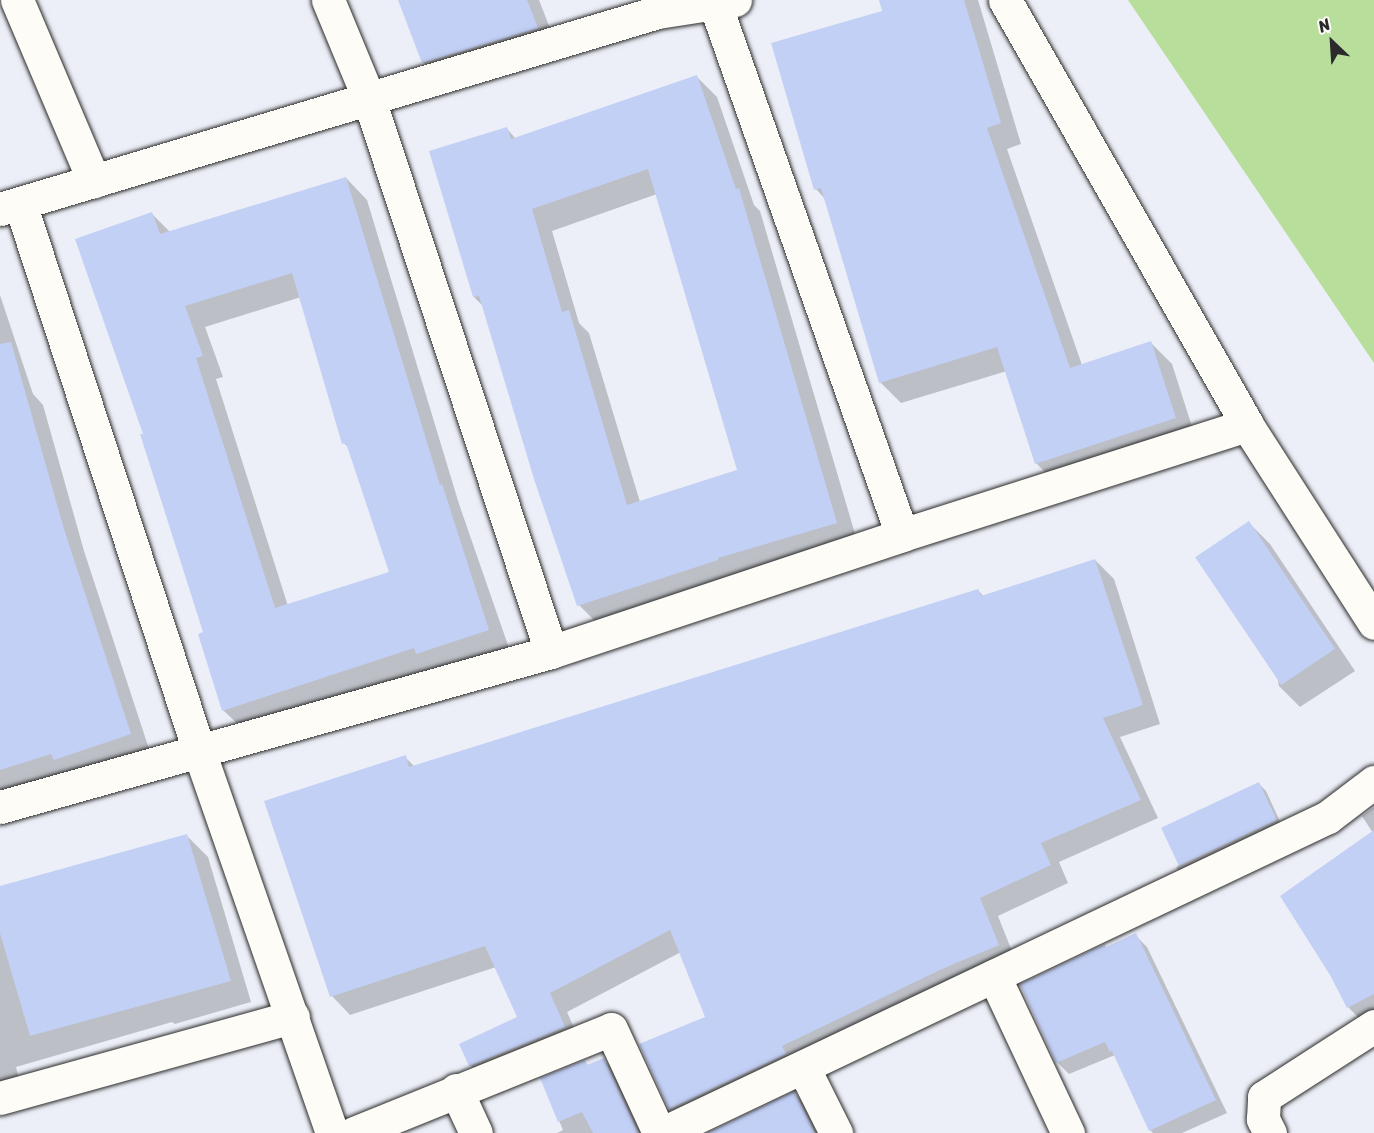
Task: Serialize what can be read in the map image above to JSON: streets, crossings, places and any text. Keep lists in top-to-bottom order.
{
  "north": "top left"
}
